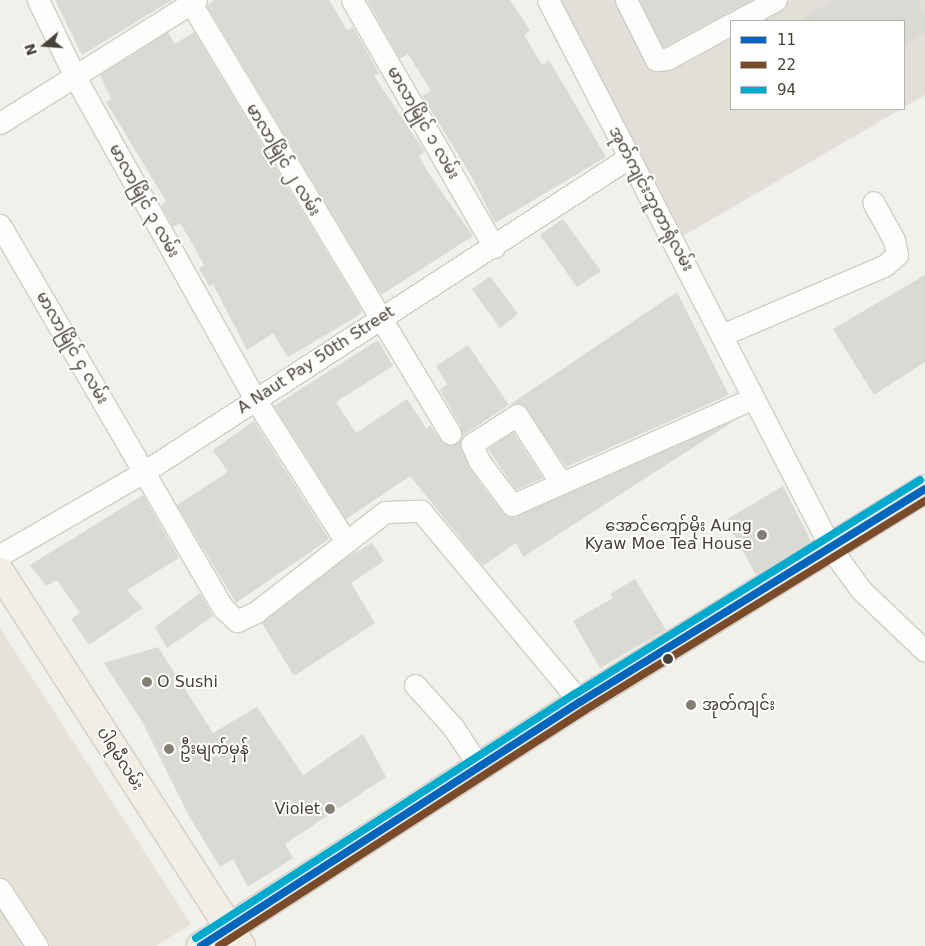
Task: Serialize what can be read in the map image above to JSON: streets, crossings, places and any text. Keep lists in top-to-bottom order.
{
  "streets": {
    "main road": ["ပါရမီလမ်း"],
    "street": [
      "မာလာမြိုင် ၁ လမ်း",
      "မာလာမြိုင် ၂ လမ်း",
      "အုတ်ကျင်းဘူတာရုံလမ်း",
      "မာလာမြိုင် ၃ လမ်း",
      "မာလာမြိုင် ၄ လမ်း",
      "A Naut Pay 50th Street"
    ]
  },
  "crossings": [
    ["မာလာမြိုင် ၁ လမ်း", "A Naut Pay 50th Street"],
    ["မာလာမြိုင် ၂ လမ်း", "A Naut Pay 50th Street"],
    ["အုတ်ကျင်းဘူတာရုံလမ်း", "A Naut Pay 50th Street"],
    ["မာလာမြိုင် ၃ လမ်း", "မာလာမြိုင် ၄ လမ်း"],
    ["မာလာမြိုင် ၃ လမ်း", "A Naut Pay 50th Street"],
    ["မာလာမြိုင် ၄ လမ်း", "A Naut Pay 50th Street"]
  ],
  "places": [
    "အောင်ကျော်မိုး Aung Kyaw Moe Tea House",
    "O Sushi",
    "အုတ်ကျင်း",
    "ဦးမျက်မှန်",
    "Violet"
  ],
  "lines": ["transit line 94", "transit line 11", "transit line 22"],
  "legend": ["11", "22", "94"],
  "north": "left"
}
